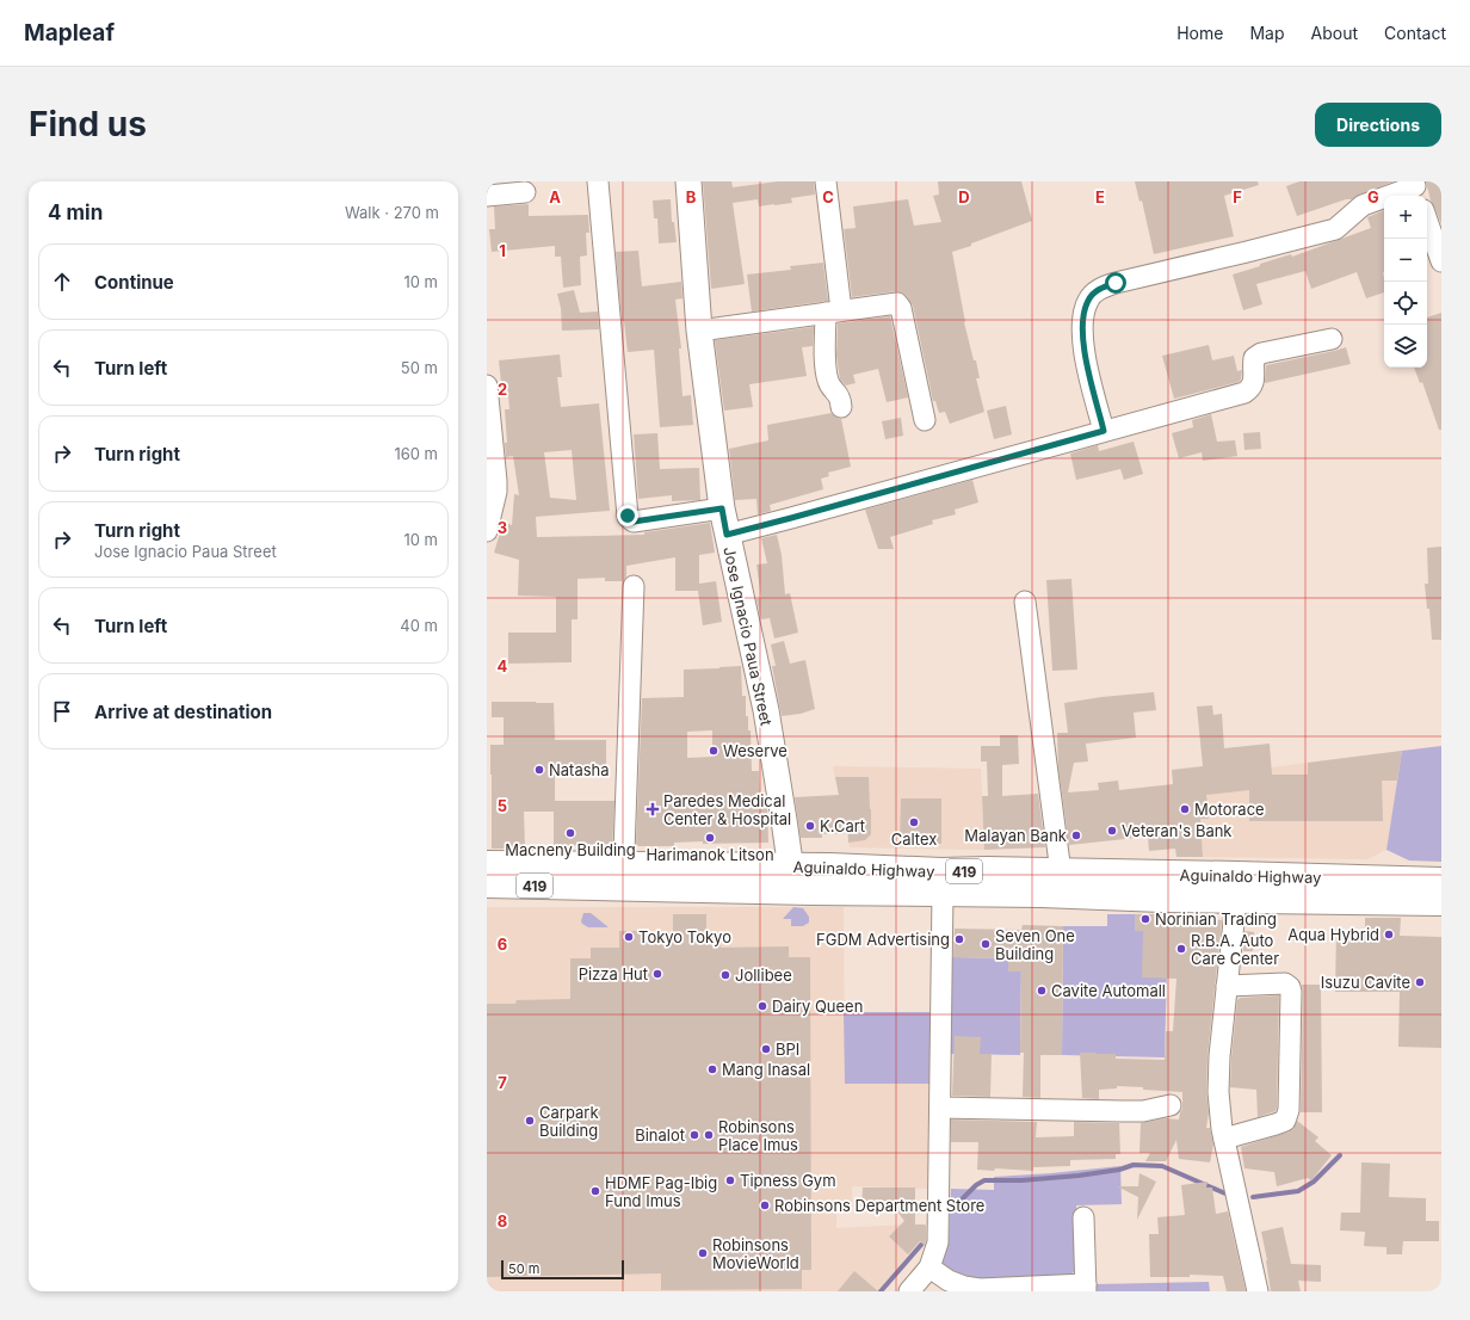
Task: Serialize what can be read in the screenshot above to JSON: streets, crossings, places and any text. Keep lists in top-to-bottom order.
{
  "streets": {
    "highway": ["Aguinaldo Highway", "419"],
    "street": ["Jose Ignacio Paua Street"]
  },
  "crossings": [
    ["Jose Ignacio Paua Street", "Aguinaldo Highway"]
  ],
  "places": {
    "other": [
      "Weserve",
      "Natasha",
      "Motorace",
      "Caltex",
      "K.Cart",
      "Veteran's Bank",
      "Macneny Building",
      "Malayan Bank",
      "Harimanok Litson",
      "Norinian Trading",
      "Aqua Hybrid",
      "Tokyo Tokyo",
      "FGDM Advertising",
      "Seven One Building",
      "R.B.A. Auto Care Center",
      "Pizza Hut",
      "Jollibee",
      "Isuzu Cavite",
      "Cavite Automall",
      "Dairy Queen",
      "BPI",
      "Mang Inasal",
      "Carpark Building",
      "Binalot",
      "Robinsons Place Imus",
      "Tipness Gym",
      "HDMF Pag-Ibig Fund Imus",
      "Robinsons Department Store",
      "Robinsons MovieWorld"
    ],
    "health": ["Paredes Medical Center & Hospital"]
  },
  "scale_bar": "50 m",
  "page": {
    "header": "Mapleaf",
    "nav": [
      "Home",
      "Map",
      "About",
      "Contact"
    ],
    "buttons": "Directions",
    "title": "Find us",
    "heading": ["4 min", "Walk · 270 m"],
    "map_buttons": ["+", "−"],
    "list": [
      ["Continue", "10 m"],
      ["Turn left", "50 m"],
      ["Turn right", "160 m"],
      ["Turn right", "Jose Ignacio Paua Street", "10 m"],
      ["Turn left", "40 m"],
      "Arrive at destination"
    ],
    "scale": "50 m"
  },
  "grid": {
    "columns": [
      "A",
      "B",
      "C",
      "D",
      "E",
      "F",
      "G"
    ],
    "rows": [
      "1",
      "2",
      "3",
      "4",
      "5",
      "6",
      "7",
      "8"
    ]
  }
}
